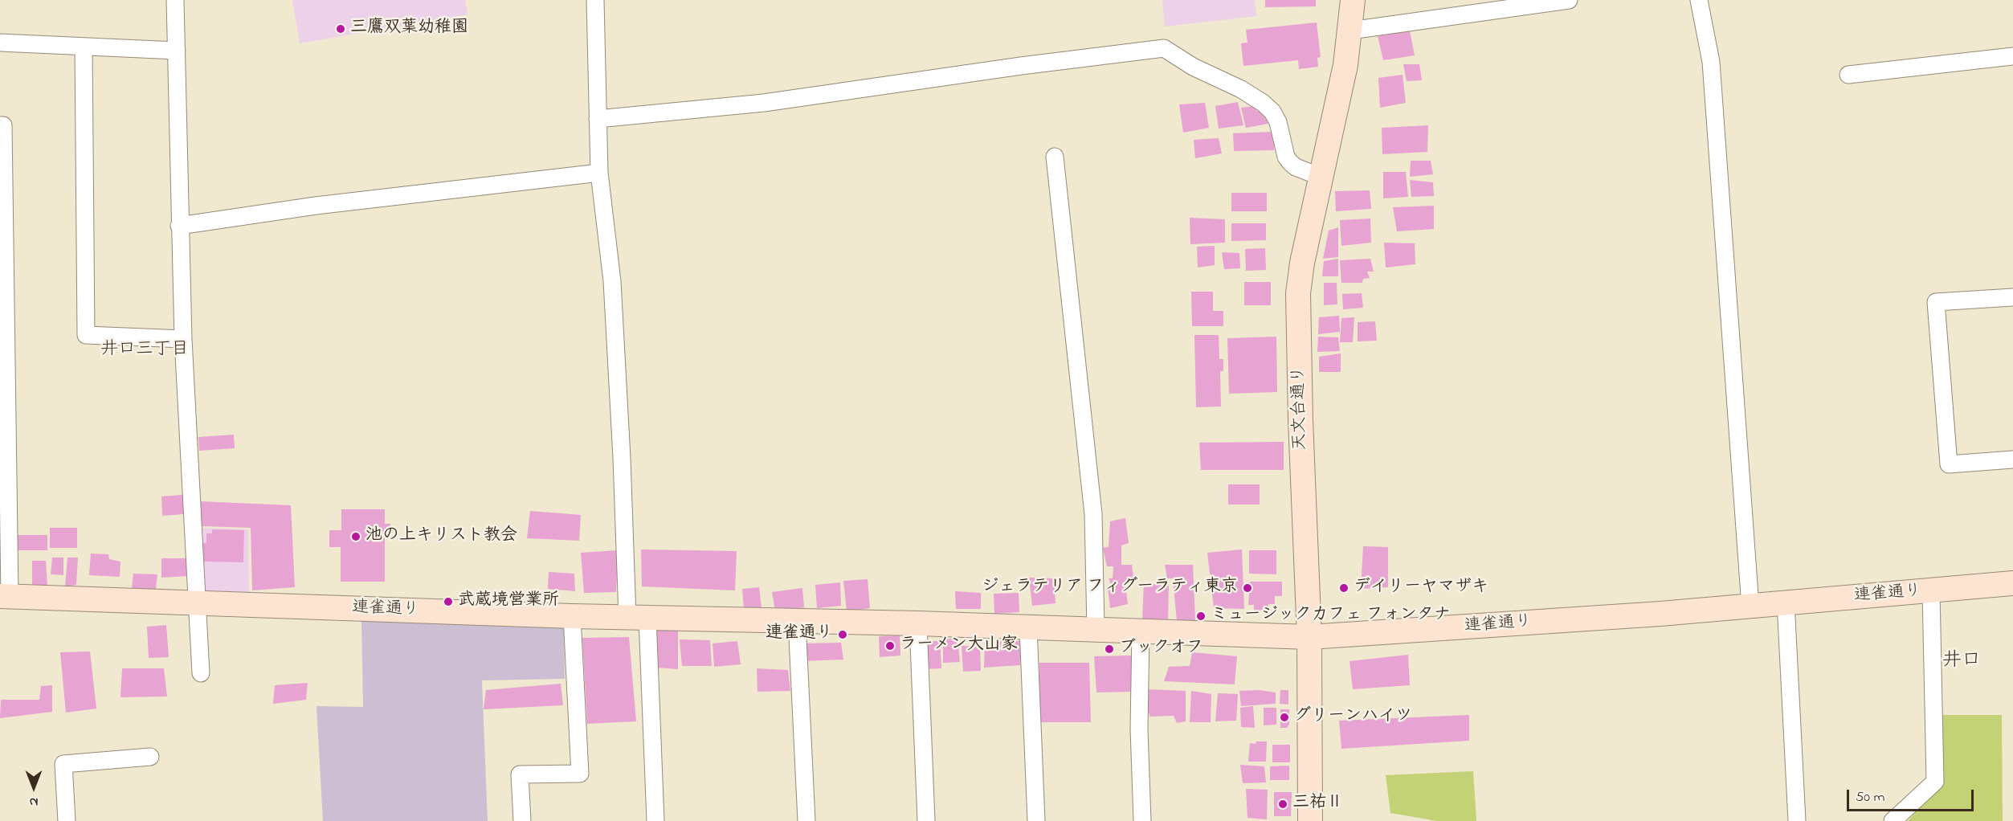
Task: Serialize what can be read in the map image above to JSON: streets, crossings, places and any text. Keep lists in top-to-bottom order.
{
  "streets": {
    "main road": ["天文台通り", "連雀通り"]
  },
  "crossings": [
    ["天文台通り", "連雀通り"]
  ],
  "districts": ["井口三丁目", "井口"],
  "places": [
    "三鷹双葉幼稚園",
    "池の上キリスト教会",
    "ジェラテリア フィグーラティ東京",
    "デイリーヤマザキ",
    "武蔵境営業所",
    "ミュージックカフェ フォンタナ",
    "連雀通り",
    "ラーメン大山家",
    "ブックオフ",
    "グリーンハイツ",
    "三祐Ⅱ"
  ],
  "scale_bar": "50 m",
  "north": "bottom"
}
